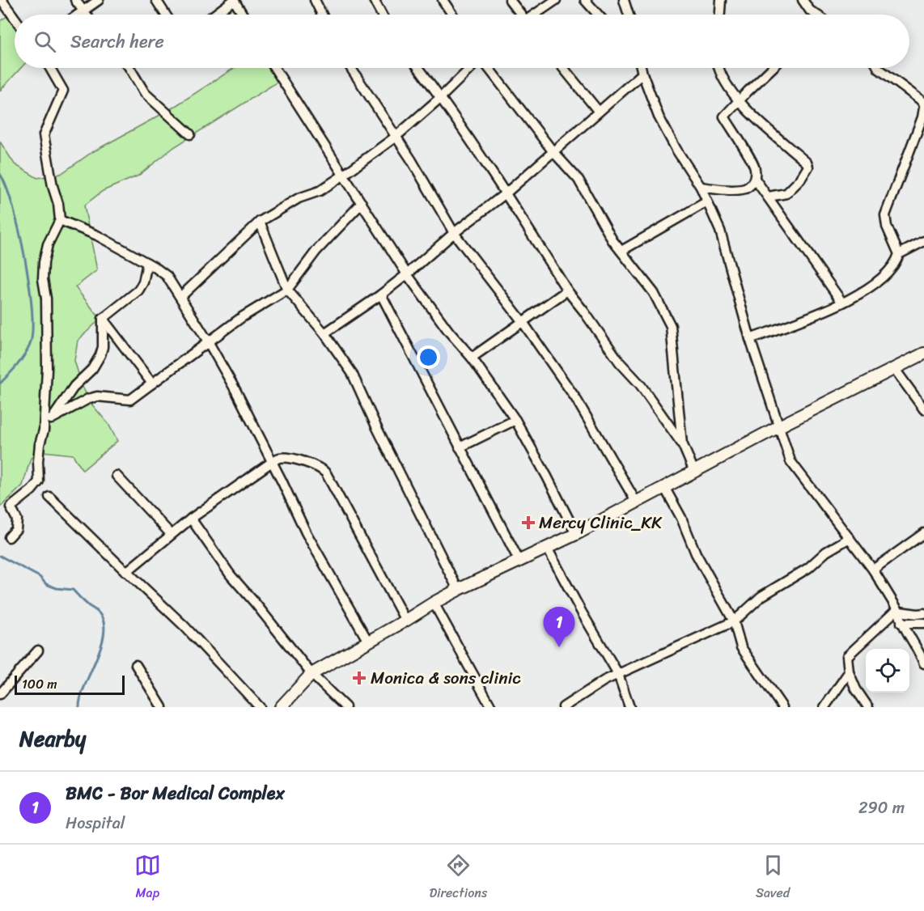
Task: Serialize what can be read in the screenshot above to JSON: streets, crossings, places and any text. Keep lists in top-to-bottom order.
{
  "places": {
    "health": ["Mercy Clinic_KK", "Monica & sons clinic"]
  },
  "scale_bar": "100 m",
  "page": {
    "search": "Search here",
    "pins": "1",
    "scale": "100 m",
    "heading": "Nearby",
    "list": [
      {
        "mark": "1",
        "name": "BMC - Bor Medical Complex",
        "note": "Hospital",
        "value": "290 m"
      }
    ],
    "nav": ["Map", "Directions", "Saved"]
  }
}
